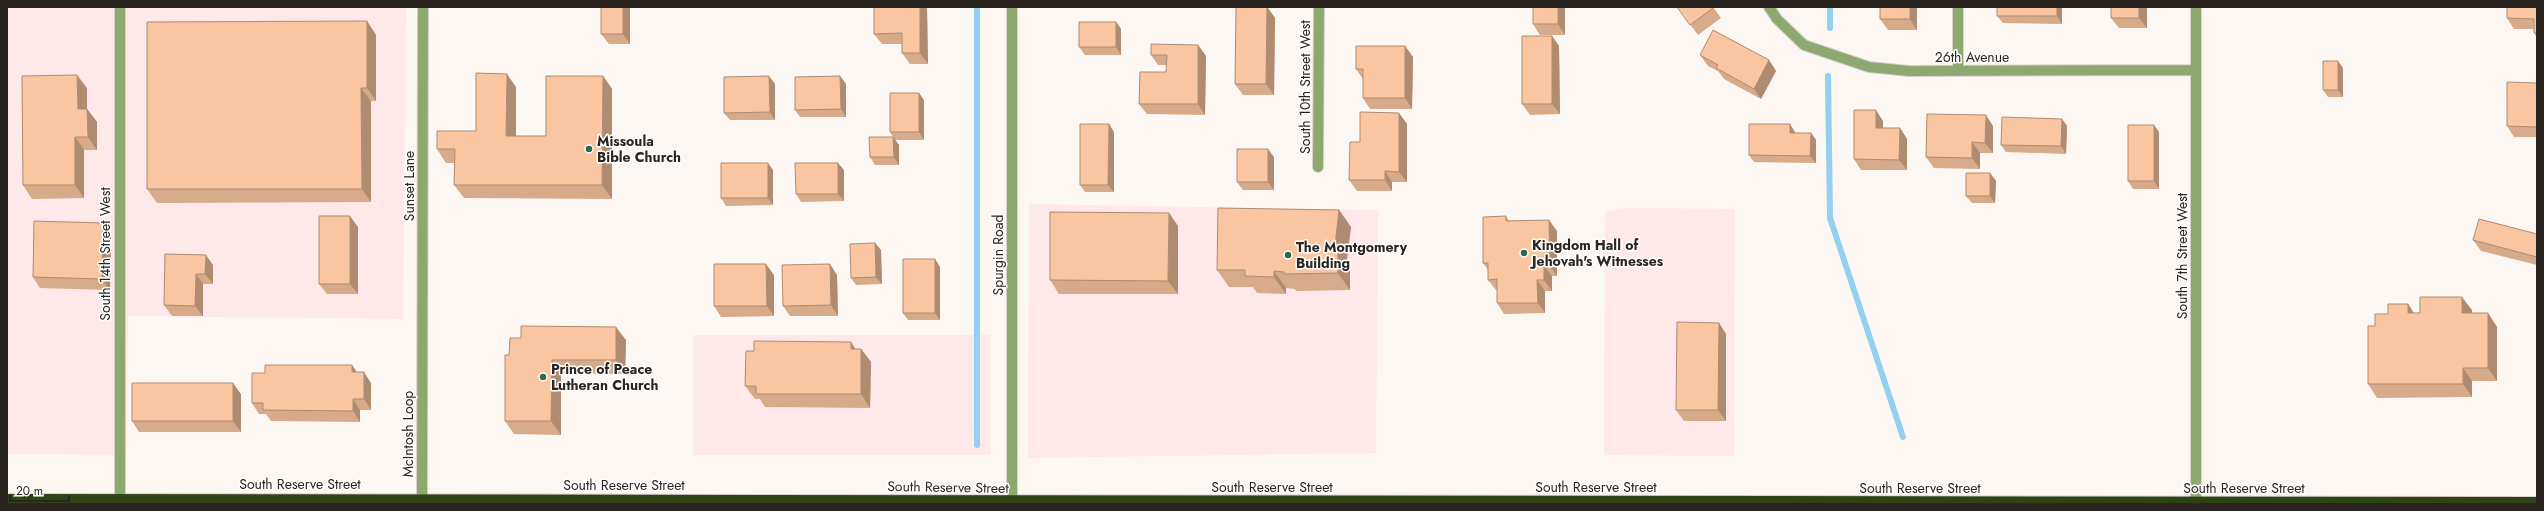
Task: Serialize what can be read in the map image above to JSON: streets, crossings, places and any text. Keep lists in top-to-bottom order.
{
  "streets": {
    "highway": ["South Reserve Street"],
    "street": [
      "26th Avenue",
      "South 10th Street West",
      "Sunset Lane",
      "South 14th Street West",
      "Spurgin Road",
      "South 7th Street West",
      "McIntosh Loop"
    ]
  },
  "crossings": [
    ["26th Avenue", "South 7th Street West"],
    ["Sunset Lane", "McIntosh Loop"],
    ["South 14th Street West", "South Reserve Street"],
    ["Spurgin Road", "South Reserve Street"],
    ["South 7th Street West", "South Reserve Street"],
    ["McIntosh Loop", "South Reserve Street"]
  ],
  "places": [
    "Missoula Bible Church",
    "Kingdom Hall of Jehovah's Witnesses",
    "The Montgomery Building",
    "Prince of Peace Lutheran Church"
  ],
  "scale_bar": "20 m"
}
